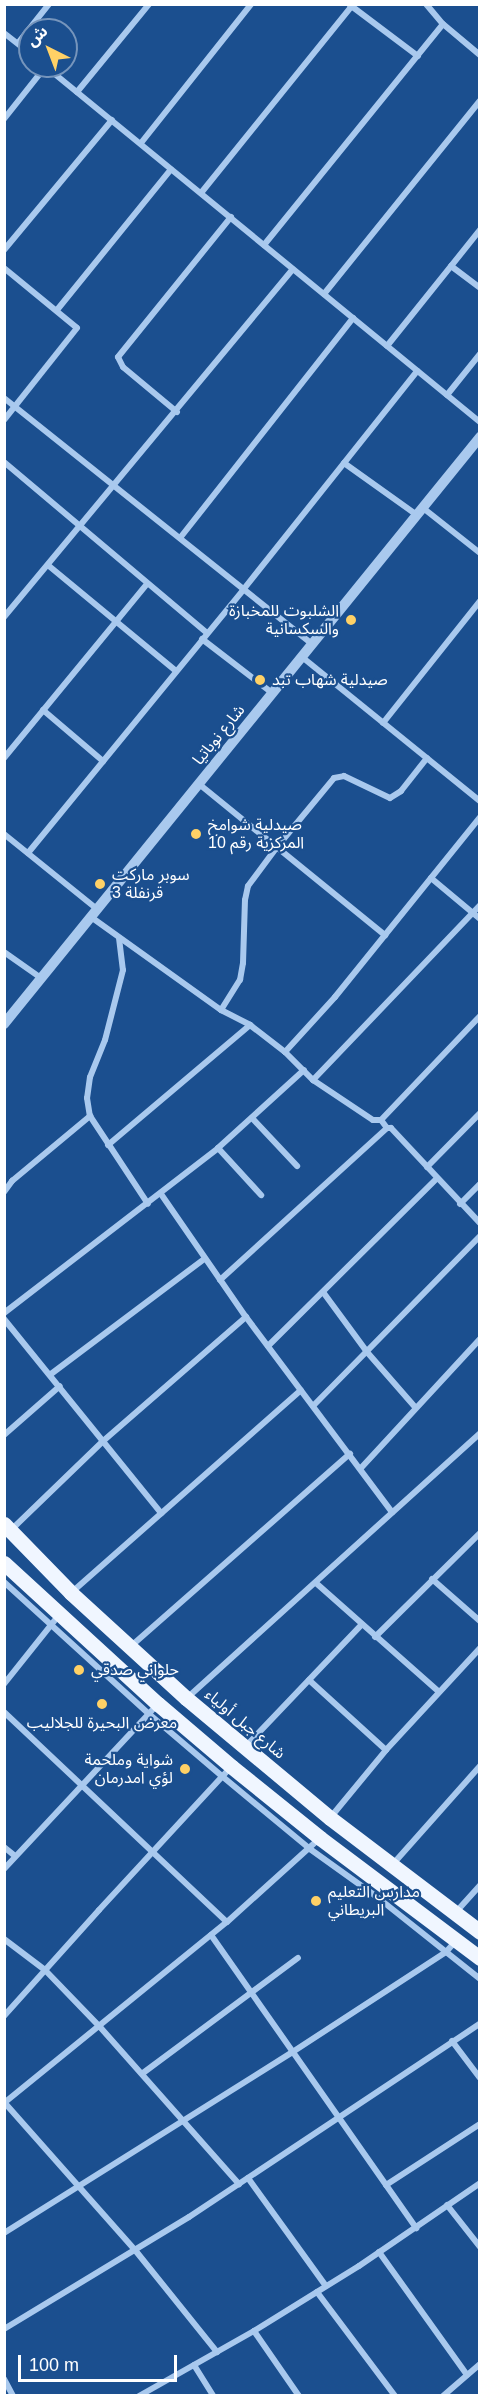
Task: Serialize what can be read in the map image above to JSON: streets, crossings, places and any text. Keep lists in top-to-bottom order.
{
  "streets": {
    "main road": ["شارع جبل أولياء"],
    "street": ["شارع نوباتيا"]
  },
  "places": [
    "الشلبوت للمخبازة والسكسانية",
    "صيدلية شهاب تبد",
    "صيدلية شوامخ المركزية رقم 10",
    "سوبر ماركت قرنفلة 3",
    "حلواني صدقي",
    "معرض البحيرة للجلاليب",
    "شواية وملحمة لؤي امدرمان",
    "مدارس التعليم البريطاني"
  ],
  "scale_bar": "100 m",
  "north": "top left"
}
